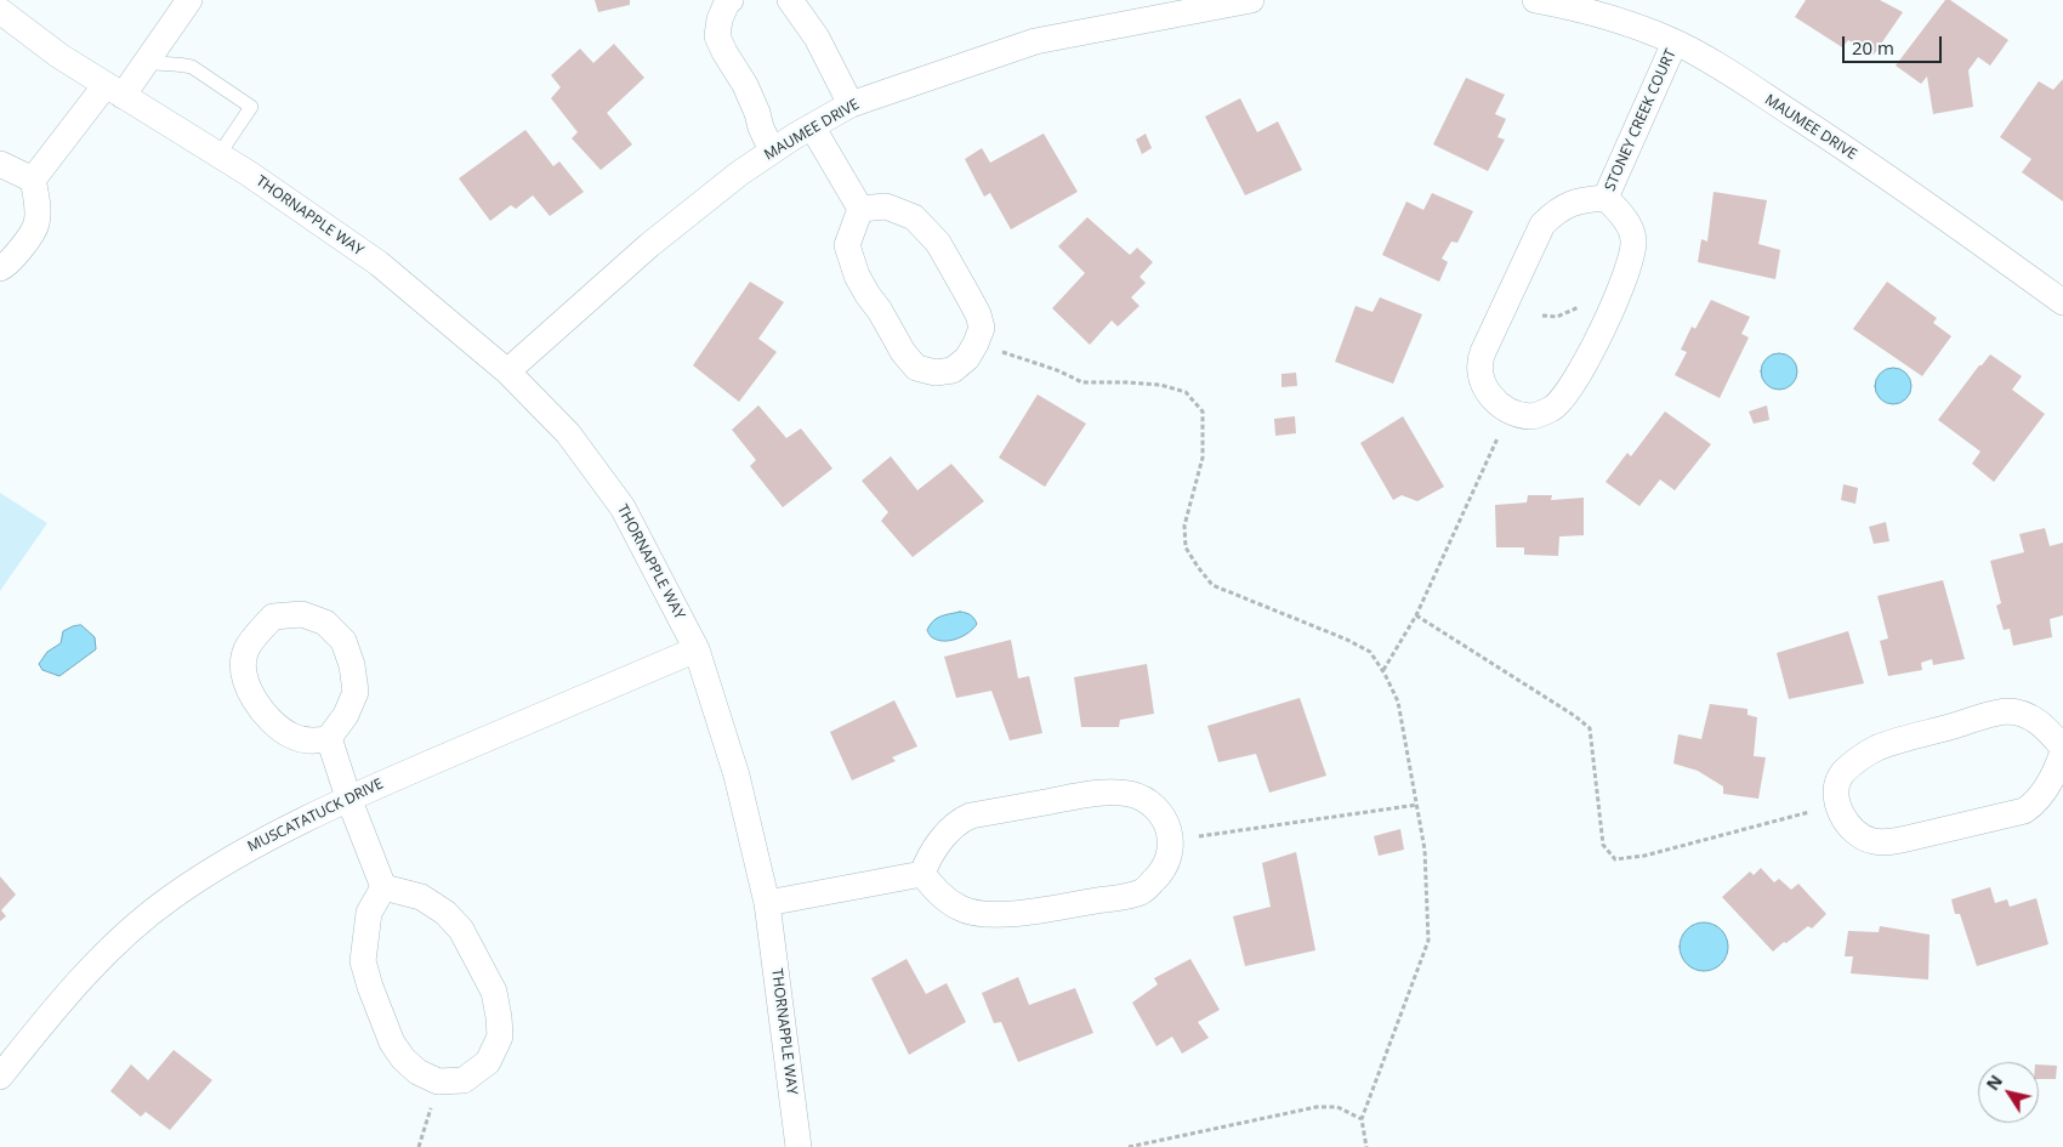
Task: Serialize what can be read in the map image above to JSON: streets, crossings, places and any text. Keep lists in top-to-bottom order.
{
  "streets": {
    "street": [
      "STONEY CREEK COURT",
      "MAUMEE DRIVE",
      "THORNAPPLE WAY",
      "MUSCATATUCK DRIVE"
    ]
  },
  "crossings": [
    ["STONEY CREEK COURT", "MAUMEE DRIVE"],
    ["MAUMEE DRIVE", "THORNAPPLE WAY"],
    ["THORNAPPLE WAY", "MUSCATATUCK DRIVE"]
  ],
  "scale_bar": "20 m",
  "north": "top left"
}
